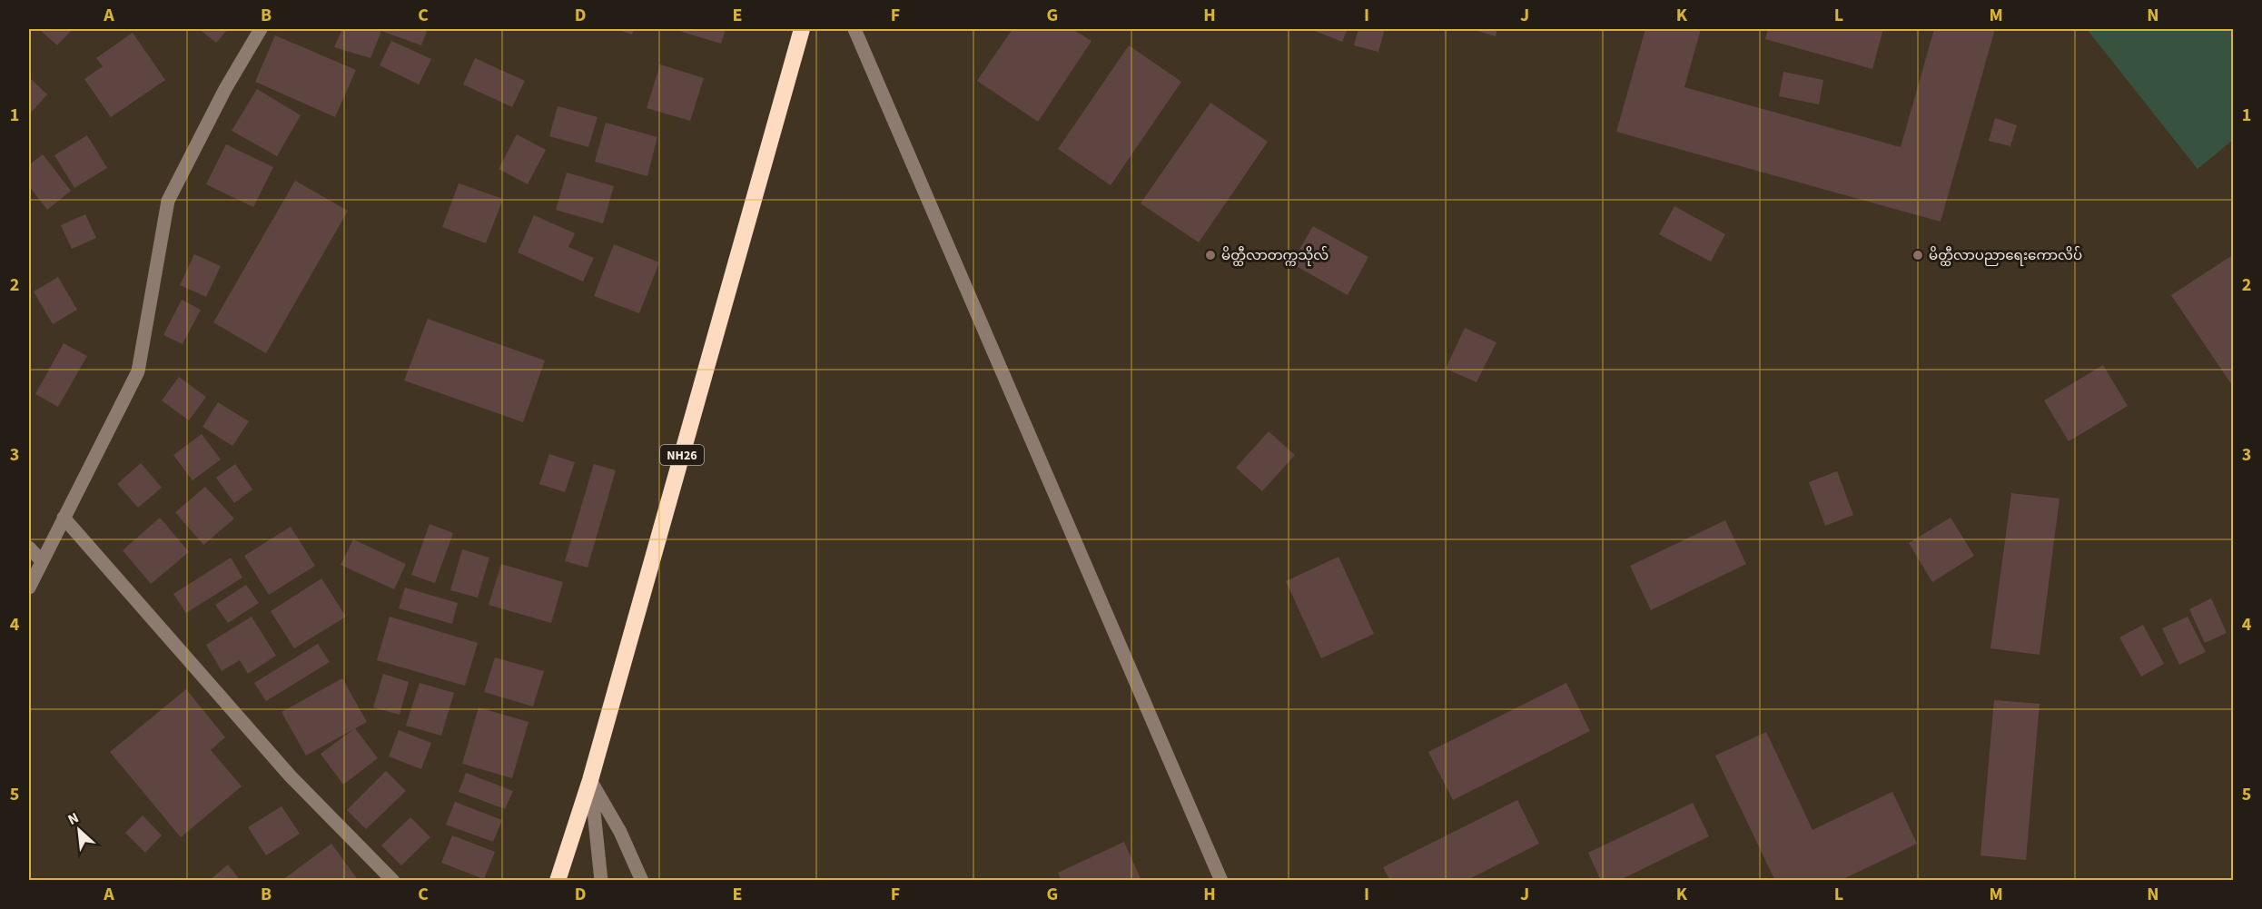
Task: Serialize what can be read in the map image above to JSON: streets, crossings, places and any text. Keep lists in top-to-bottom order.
{
  "streets": {
    "highway": ["NH26"]
  },
  "places": ["မိတ္ထီလာတက္ကသိုလ်", "မိတ္ထီလာပညာရေးကောလိပ်"],
  "north": "top left",
  "grid": {
    "columns": [
      "A",
      "B",
      "C",
      "D",
      "E",
      "F",
      "G",
      "H",
      "I",
      "J",
      "K",
      "L",
      "M",
      "N"
    ],
    "rows": [
      "1",
      "2",
      "3",
      "4",
      "5"
    ]
  }
}
